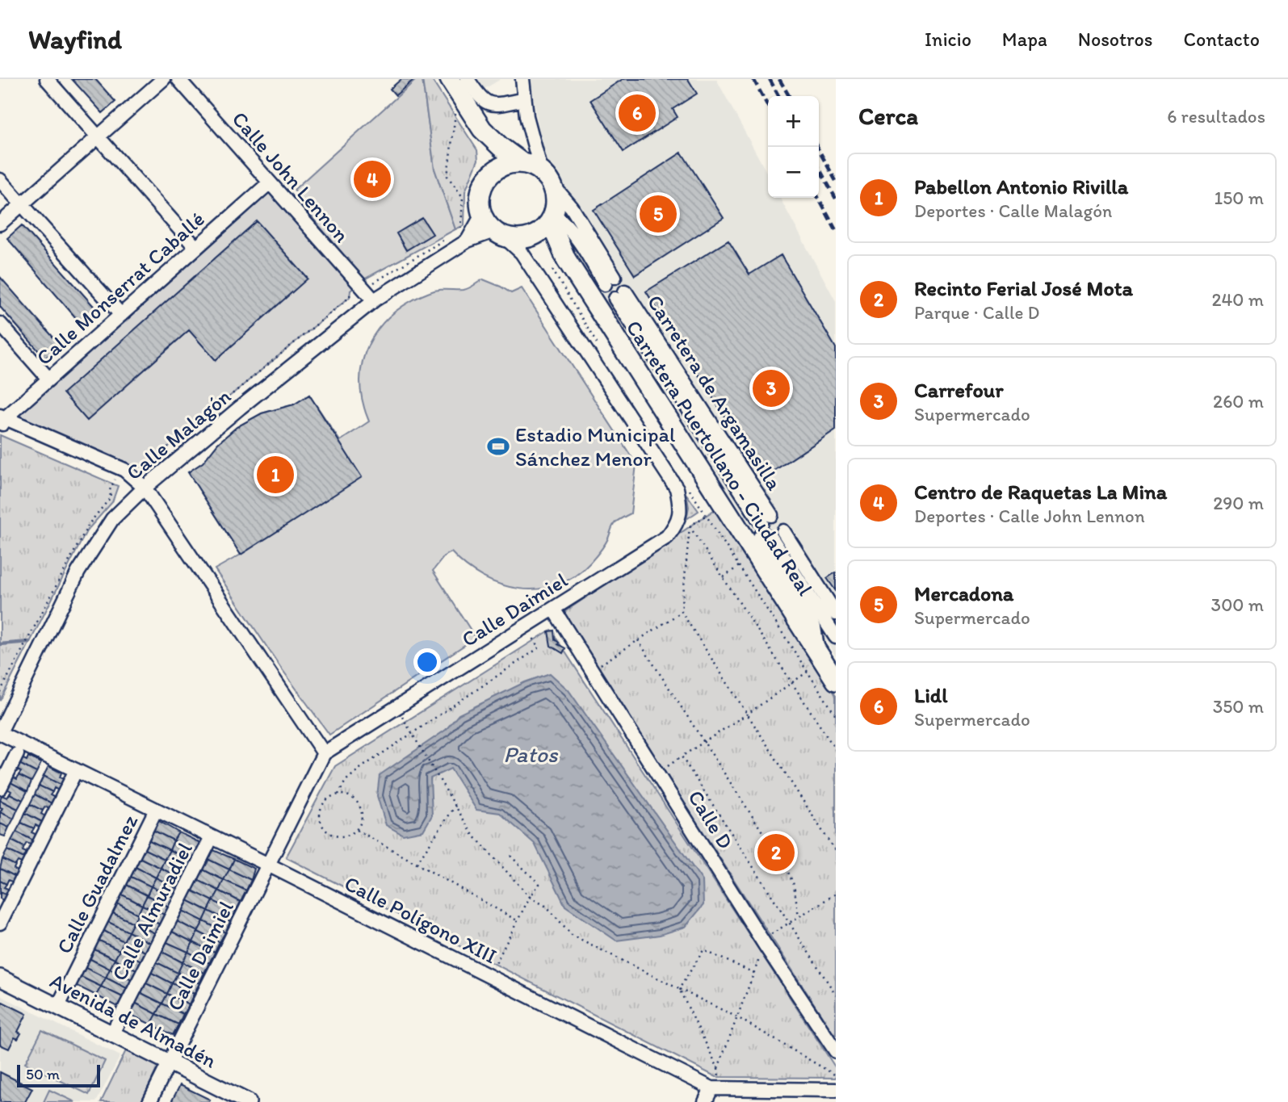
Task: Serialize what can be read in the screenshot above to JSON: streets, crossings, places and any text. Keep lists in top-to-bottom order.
{
  "streets": {
    "highway": ["Carretera Puertollano - Ciudad Real"],
    "main road": ["Avenida de Almadén"],
    "street": [
      "Calle John Lennon",
      "Calle Monserrat Caballé",
      "Carretera de Argamasilla",
      "Calle Malagón",
      "Calle Daimiel",
      "Calle D",
      "Calle Guadalmez",
      "Calle Almuradiel",
      "Calle Polígono XIII"
    ]
  },
  "crossings": [
    ["Calle John Lennon", "Calle Monserrat Caballé"],
    ["Calle John Lennon", "Calle Malagón"],
    ["Carretera de Argamasilla", "Carretera Puertollano - Ciudad Real"],
    ["Calle Malagón", "Carretera Puertollano - Ciudad Real"],
    ["Calle Malagón", "Calle Daimiel"],
    ["Calle Malagón", "Calle Polígono XIII"],
    ["Carretera Puertollano - Ciudad Real", "Calle Daimiel"],
    ["Calle Daimiel", "Calle D"],
    ["Calle Daimiel", "Calle Polígono XIII"],
    ["Calle Daimiel", "Avenida de Almadén"],
    ["Calle Guadalmez", "Calle Polígono XIII"],
    ["Calle Guadalmez", "Avenida de Almadén"],
    ["Calle Almuradiel", "Calle Polígono XIII"],
    ["Calle Almuradiel", "Avenida de Almadén"]
  ],
  "water": ["Patos"],
  "places": {
    "sports": ["Estadio Municipal Sánchez Menor"]
  },
  "scale_bar": "50 m",
  "page": {
    "header": "Wayfind",
    "nav": [
      "Inicio",
      "Mapa",
      "Nosotros",
      "Contacto"
    ],
    "heading": ["Cerca", "6 resultados"],
    "pins": [
      "6",
      "4",
      "5",
      "3",
      "1",
      "2"
    ],
    "map_buttons": ["+", "−"],
    "list": [
      {
        "mark": "1",
        "name": "Pabellon Antonio Rivilla",
        "note": "Deportes · Calle Malagón",
        "value": "150 m"
      },
      {
        "mark": "2",
        "name": "Recinto Ferial José Mota",
        "note": "Parque · Calle D",
        "value": "240 m"
      },
      {
        "mark": "3",
        "name": "Carrefour",
        "note": "Supermercado",
        "value": "260 m"
      },
      {
        "mark": "4",
        "name": "Centro de Raquetas La Mina",
        "note": "Deportes · Calle John Lennon",
        "value": "290 m"
      },
      {
        "mark": "5",
        "name": "Mercadona",
        "note": "Supermercado",
        "value": "300 m"
      },
      {
        "mark": "6",
        "name": "Lidl",
        "note": "Supermercado",
        "value": "350 m"
      }
    ],
    "scale": "50 m"
  }
}
